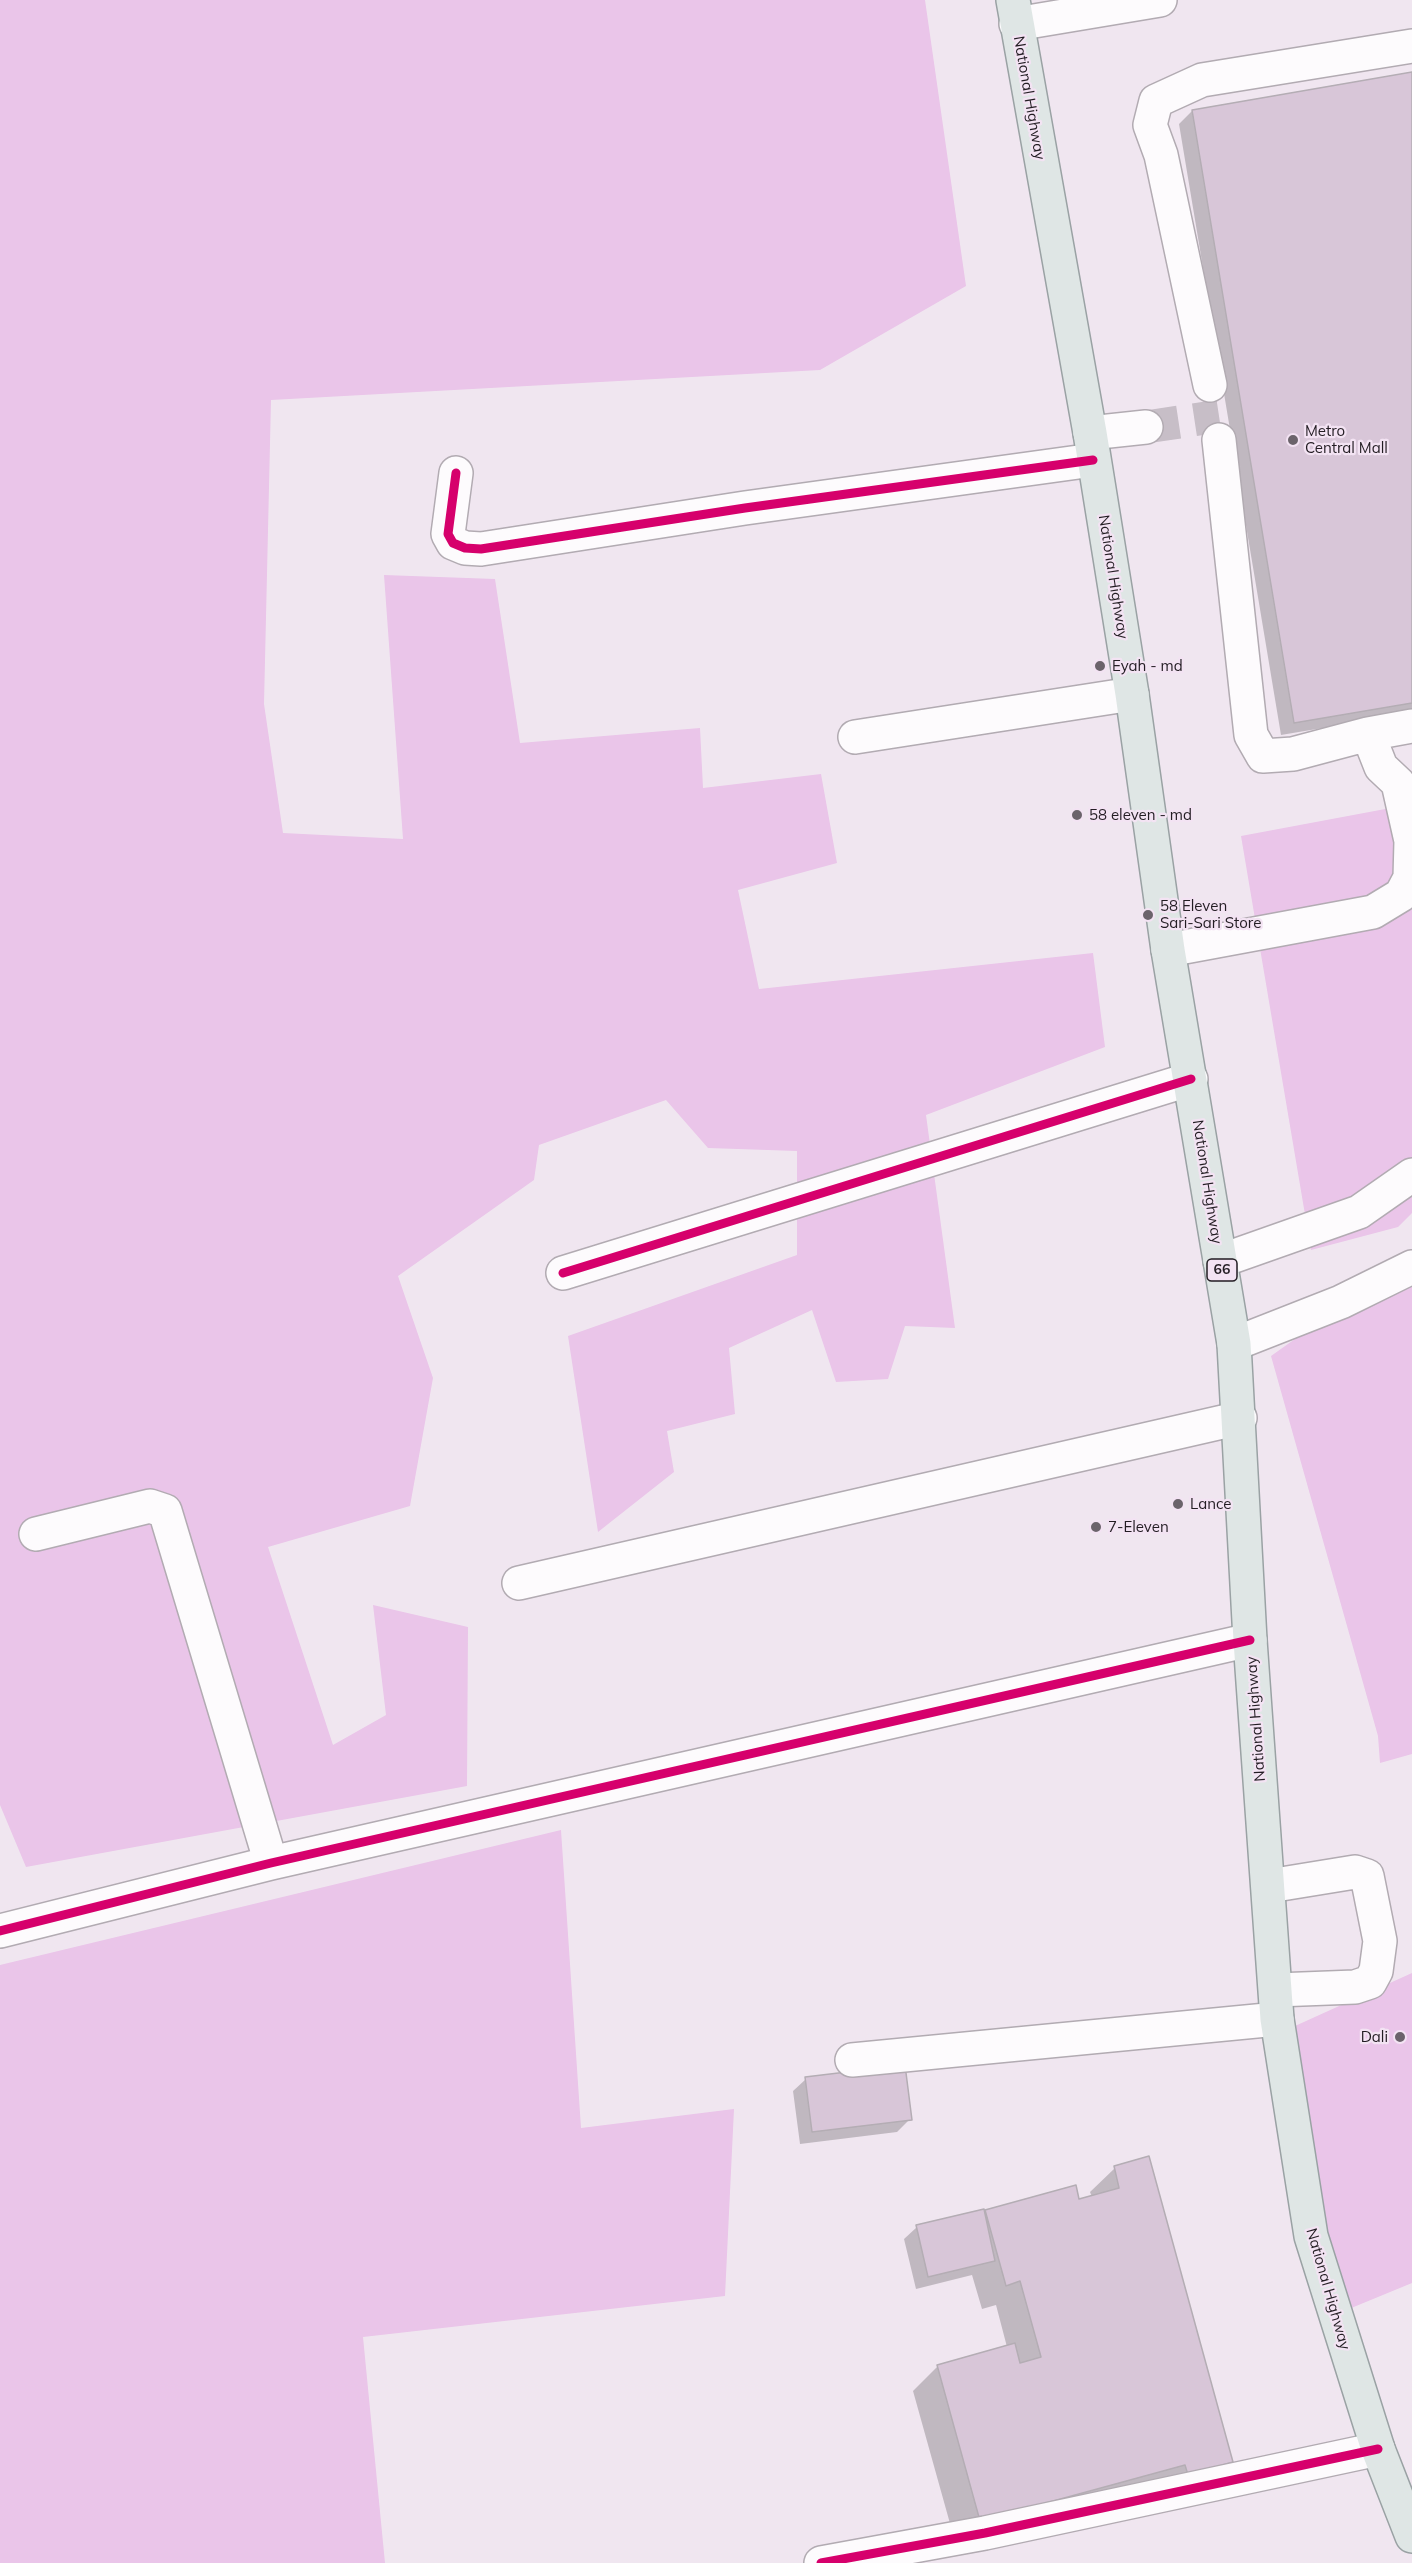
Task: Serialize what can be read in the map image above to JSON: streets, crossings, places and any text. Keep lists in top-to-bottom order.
{
  "streets": {
    "main road": ["National Highway", "66"]
  },
  "places": [
    "Metro Central Mall",
    "Eyah - md",
    "58 eleven - md",
    "58 Eleven Sari-Sari Store",
    "Lance",
    "7-Eleven",
    "Dali"
  ]
}
